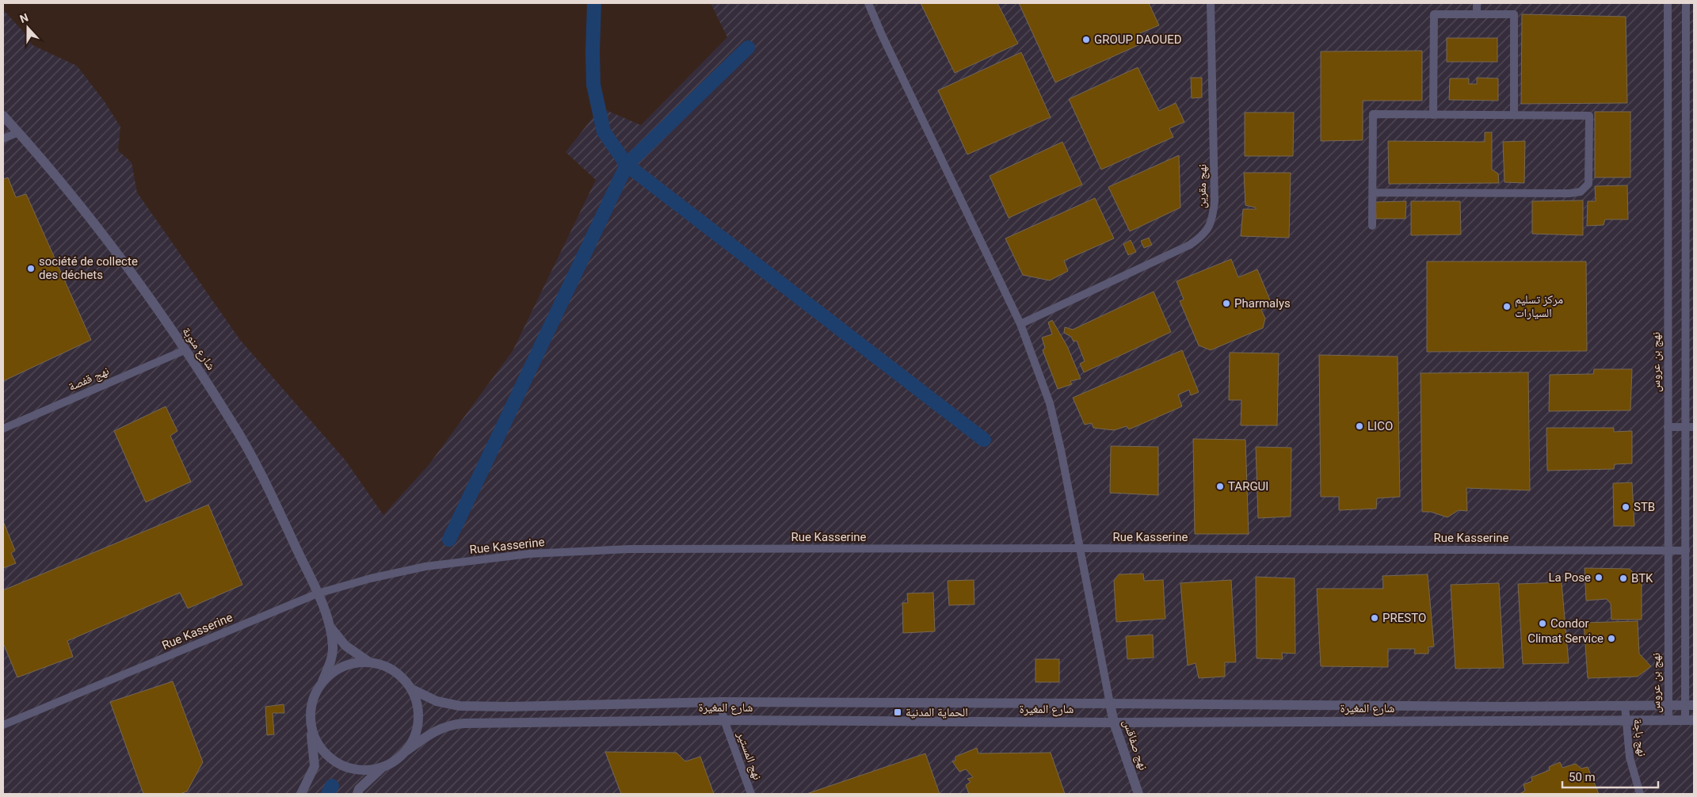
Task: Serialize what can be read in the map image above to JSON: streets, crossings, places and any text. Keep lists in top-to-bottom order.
{
  "streets": {
    "street": ["شارع منوبة", "شارع المغيرة", "نهج صفاقس"],
    "lane": [
      "نهج مقرين",
      "نهج بن عروس",
      "نهج قفصة",
      "Rue Kasserine",
      "نهج باجة",
      "نهج المستير"
    ]
  },
  "crossings": [
    ["شارع منوبة", "نهج قفصة"],
    ["شارع منوبة", "Rue Kasserine"],
    ["نهج بن عروس", "Rue Kasserine"],
    ["نهج بن عروس", "شارع المغيرة"],
    ["شارع المغيرة", "نهج باجة"],
    ["شارع المغيرة", "نهج صفاقس"],
    ["شارع المغيرة", "نهج المستير"]
  ],
  "places": {
    "other": [
      "GROUP DAOUED",
      "société de collecte des déchets",
      "Pharmalys",
      "مركز تسليم السيارات",
      "LICO",
      "TARGUI",
      "STB",
      "La Pose",
      "BTK",
      "PRESTO",
      "Condor",
      "Climat Service"
    ],
    "transit": ["الحماية المدنية"]
  },
  "scale_bar": "50 m",
  "north": "top"
}
